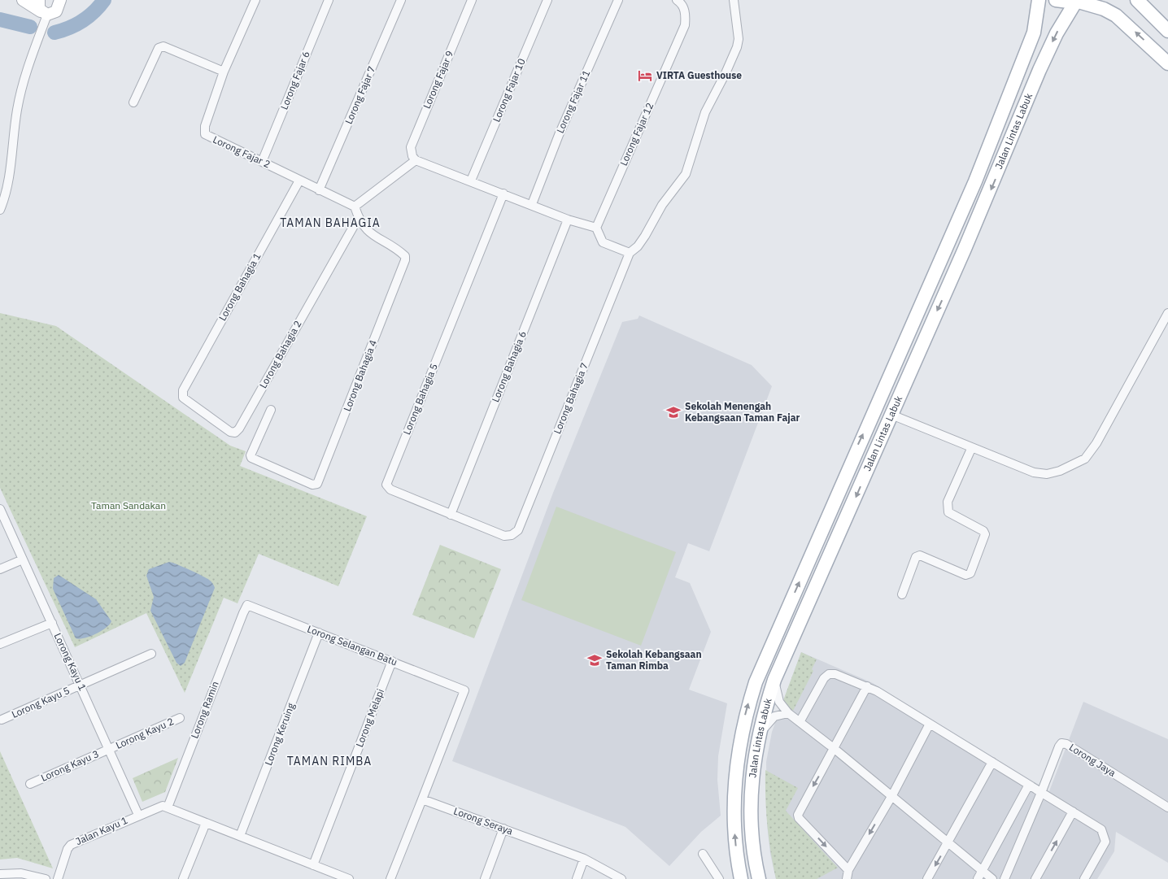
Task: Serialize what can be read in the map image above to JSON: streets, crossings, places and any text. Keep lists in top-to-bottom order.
{
  "streets": {
    "main road": ["Jalan Lintas Labuk"],
    "street": [
      "Lorong Fajar 9",
      "Lorong Fajar 6",
      "Lorong Fajar 10",
      "Lorong Fajar 7",
      "Lorong Fajar 11",
      "Lorong Fajar 12",
      "Lorong Fajar 2",
      "Lorong Bahagia 1",
      "Lorong Bahagia 2",
      "Lorong Bahagia 6",
      "Lorong Bahagia 4",
      "Lorong Bahagia 7",
      "Lorong Bahagia 5",
      "Lorong Selangan Batu",
      "Lorong Kayu 1",
      "Lorong Kayu 5",
      "Lorong Ramin",
      "Lorong Melapi",
      "Lorong Kayu 2",
      "Lorong Keruing",
      "Lorong Jaya",
      "Lorong Kayu 3",
      "Lorong Seraya",
      "Jalan Kayu 1"
    ]
  },
  "crossings": [
    ["Lorong Fajar 6", "Lorong Fajar 2"],
    ["Lorong Fajar 7", "Lorong Fajar 2"],
    ["Lorong Fajar 2", "Lorong Bahagia 1"],
    ["Lorong Bahagia 1", "Lorong Bahagia 2"],
    ["Lorong Bahagia 2", "Lorong Bahagia 4"],
    ["Lorong Bahagia 6", "Lorong Bahagia 5"],
    ["Lorong Bahagia 7", "Lorong Bahagia 5"],
    ["Lorong Selangan Batu", "Lorong Ramin"],
    ["Lorong Selangan Batu", "Lorong Melapi"],
    ["Lorong Selangan Batu", "Lorong Keruing"],
    ["Lorong Selangan Batu", "Lorong Seraya"],
    ["Lorong Kayu 1", "Lorong Kayu 5"],
    ["Lorong Kayu 1", "Lorong Kayu 2"],
    ["Lorong Kayu 1", "Lorong Kayu 3"],
    ["Lorong Kayu 1", "Jalan Kayu 1"],
    ["Lorong Ramin", "Jalan Kayu 1"],
    ["Lorong Kayu 2", "Lorong Kayu 3"]
  ],
  "districts": ["TAMAN BAHAGIA", "TAMAN RIMBA"],
  "parks": ["Taman Sandakan"],
  "places": {
    "hotel": ["VIRTA Guesthouse"],
    "school or university": ["Sekolah Menengah Kebangsaan Taman Fajar", "Sekolah Kebangsaan Taman Rimba"]
  }
}
